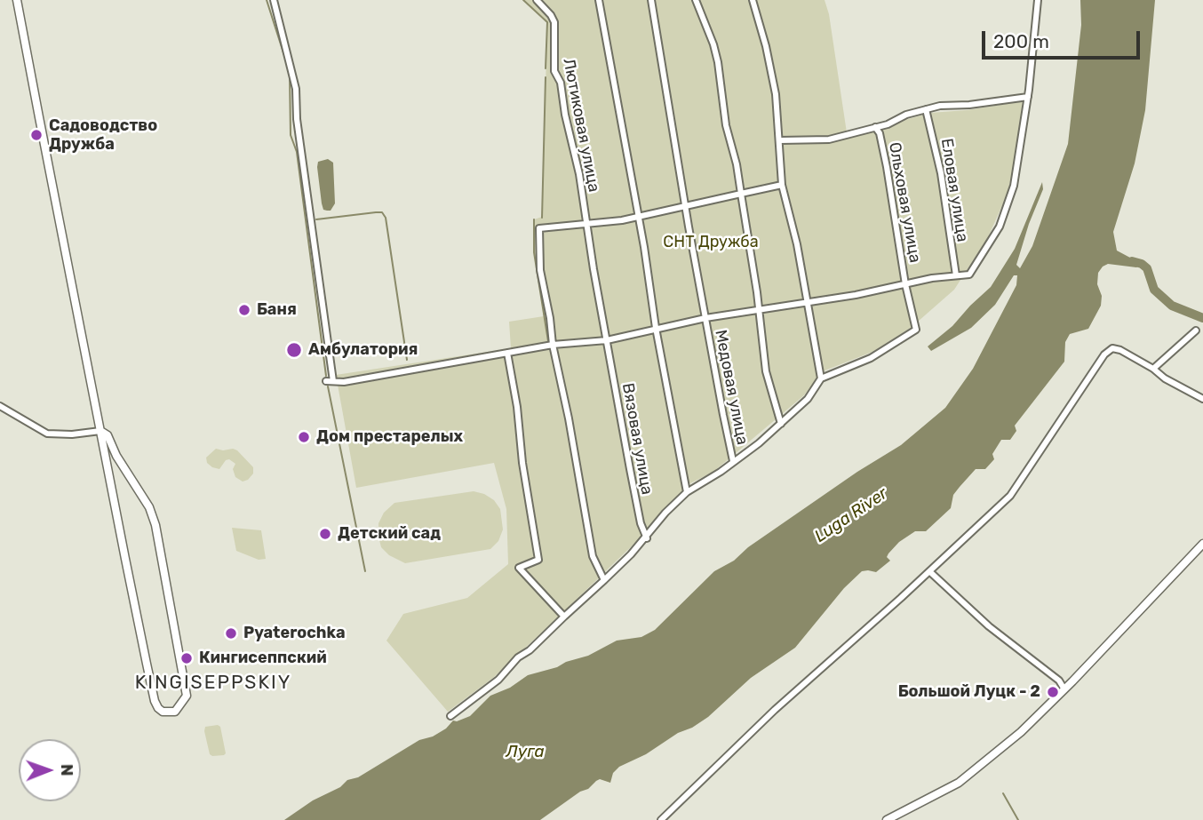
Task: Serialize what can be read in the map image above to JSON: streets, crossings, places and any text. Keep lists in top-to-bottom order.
{
  "streets": {
    "street": [
      "Лютиковая улица",
      "Еловая улица",
      "Ольховая улица",
      "Медовая улица",
      "Вязовая улица"
    ]
  },
  "crossings": [
    ["Лютиковая улица", "Вязовая улица"]
  ],
  "districts": ["KINGISEPPSKIY"],
  "water": ["Luga River", "Луга"],
  "parks": ["СНТ Дружба"],
  "places": [
    "Садоводство Дружба",
    "Баня",
    "Амбулатория",
    "Дом престарелых",
    "Детский сад",
    "Pyaterochka",
    "Кингисеппский",
    "Большой Луцк - 2"
  ],
  "scale_bar": "200 m",
  "north": "right"
}
